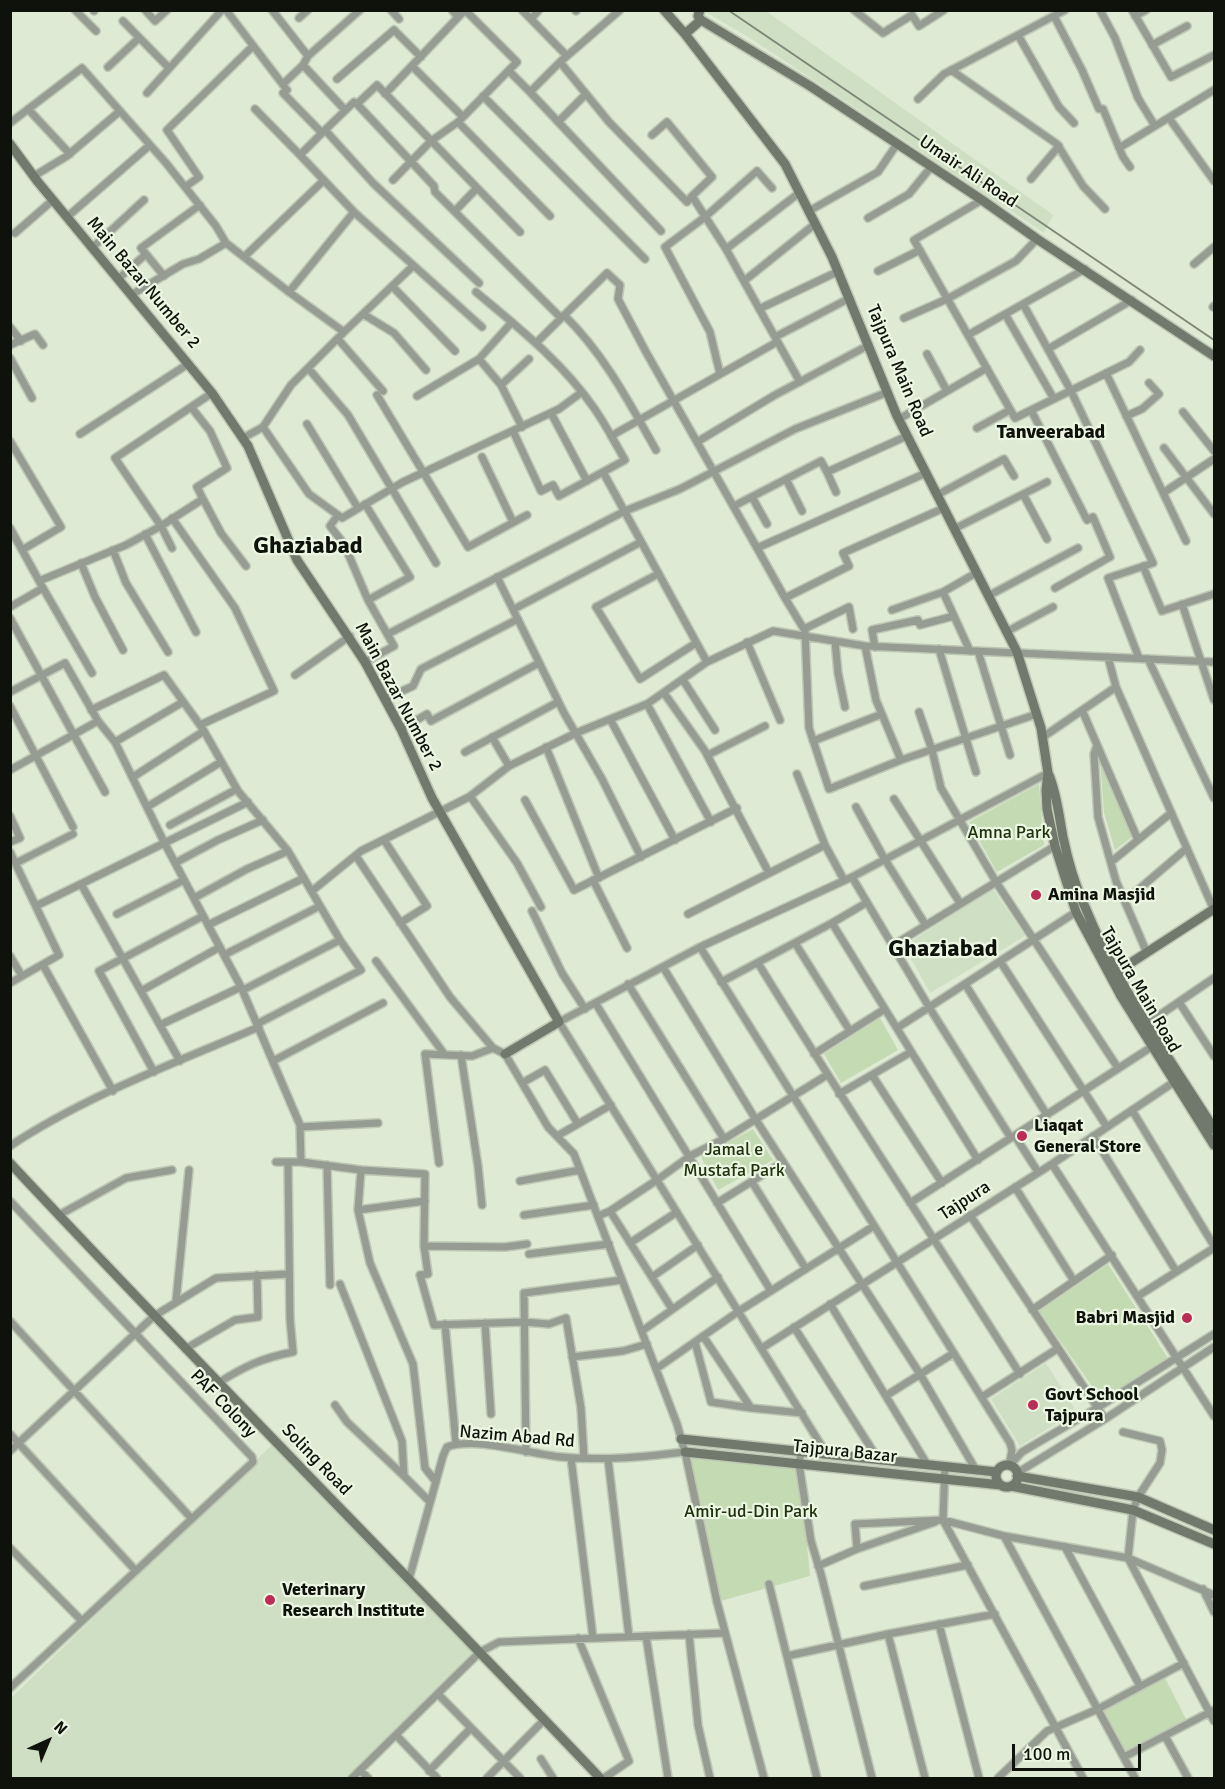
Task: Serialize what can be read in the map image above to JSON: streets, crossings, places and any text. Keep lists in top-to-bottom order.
{
  "streets": {
    "street": [
      "Umair Ali Road",
      "Main Bazar Number 2",
      "Tajpura Main Road",
      "Tajpura",
      "PAF Colony",
      "Nazim Abad Rd",
      "Tajpura Bazar",
      "Soling Road"
    ]
  },
  "crossings": [
    ["Tajpura Main Road", "Tajpura"],
    ["Nazim Abad Rd", "Tajpura Bazar"],
    ["Nazim Abad Rd", "Soling Road"]
  ],
  "districts": ["Tanveerabad", "Ghaziabad", "Ghaziabad"],
  "parks": ["Amna Park", "Jamal e Mustafa Park", "Amir-ud-Din Park"],
  "places": [
    "Amina Masjid",
    "Liaqat General Store",
    "Babri Masjid",
    "Govt School Tajpura",
    "Veterinary Research Institute"
  ],
  "scale_bar": "100 m",
  "north": "top right"
}
